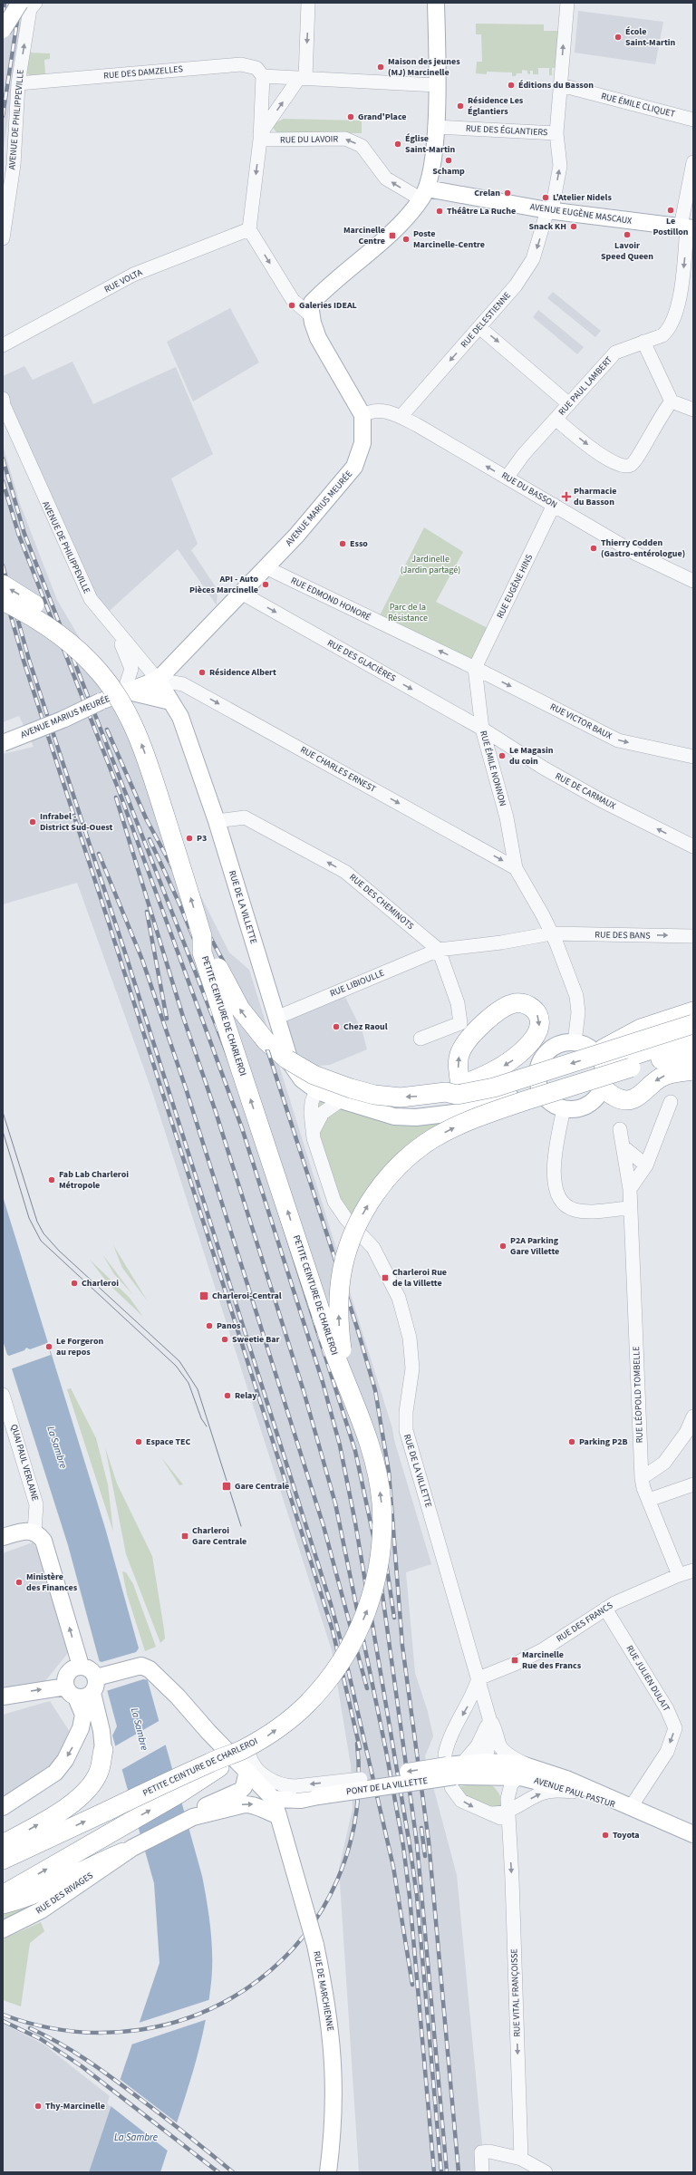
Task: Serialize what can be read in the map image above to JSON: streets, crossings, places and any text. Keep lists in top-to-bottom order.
{
  "streets": {
    "highway": ["PETITE CEINTURE DE CHARLEROI"],
    "main road": [
      "AVENUE EUGÈNE MASCAUX",
      "AVENUE MARIUS MEURÉE",
      "RUE DE LA VILLETTE",
      "QUAI PAUL VERLAINE",
      "PONT DE LA VILLETTE",
      "AVENUE PAUL PASTUR",
      "RUE DES RIVAGES",
      "RUE DE MARCHIENNE"
    ],
    "street": [
      "RUE DES DAMZELLES",
      "RUE ÉMILE CLIQUET",
      "AVENUE DE PHILIPPEVILLE",
      "RUE DES ÉGLANTIERS",
      "RUE DU LAVOIR",
      "RUE VOLTA",
      "RUE DELESTIENNE",
      "RUE PAUL LAMBERT",
      "RUE DU BASSON",
      "RUE EUGÈNE HINS",
      "RUE EDMOND HONORÉ",
      "RUE DES GLACIÈRES",
      "RUE VICTOR BAUX",
      "RUE ÉMILE NONNON",
      "RUE CHARLES ERNEST",
      "RUE DE CARMAUX",
      "RUE DES CHEMINOTS",
      "RUE DES BANS",
      "RUE LIBIOULLE",
      "RUE LÉOPOLD TOMBELLE",
      "RUE DES FRANCS",
      "RUE JULIEN DULAIT",
      "RUE VITAL FRANÇOISSE"
    ]
  },
  "crossings": [
    ["RUE DES DAMZELLES", "AVENUE DE PHILIPPEVILLE"],
    ["RUE ÉMILE CLIQUET", "RUE DELESTIENNE"],
    ["AVENUE DE PHILIPPEVILLE", "AVENUE MARIUS MEURÉE"],
    ["AVENUE DE PHILIPPEVILLE", "RUE CHARLES ERNEST"],
    ["AVENUE DE PHILIPPEVILLE", "RUE DE LA VILLETTE"],
    ["RUE DES ÉGLANTIERS", "RUE DELESTIENNE"],
    ["RUE DU LAVOIR", "AVENUE EUGÈNE MASCAUX"],
    ["RUE DU LAVOIR", "AVENUE MARIUS MEURÉE"],
    ["AVENUE EUGÈNE MASCAUX", "RUE DELESTIENNE"],
    ["AVENUE EUGÈNE MASCAUX", "RUE PAUL LAMBERT"],
    ["AVENUE EUGÈNE MASCAUX", "AVENUE MARIUS MEURÉE"],
    ["RUE DELESTIENNE", "RUE DU BASSON"],
    ["RUE PAUL LAMBERT", "RUE DU BASSON"],
    ["RUE DU BASSON", "AVENUE MARIUS MEURÉE"],
    ["RUE DU BASSON", "RUE EUGÈNE HINS"],
    ["AVENUE MARIUS MEURÉE", "RUE EDMOND HONORÉ"],
    ["AVENUE MARIUS MEURÉE", "RUE DES GLACIÈRES"],
    ["AVENUE MARIUS MEURÉE", "RUE CHARLES ERNEST"],
    ["AVENUE MARIUS MEURÉE", "RUE DE LA VILLETTE"],
    ["RUE EUGÈNE HINS", "RUE EDMOND HONORÉ"],
    ["RUE EUGÈNE HINS", "RUE VICTOR BAUX"],
    ["RUE EUGÈNE HINS", "RUE ÉMILE NONNON"],
    ["RUE EDMOND HONORÉ", "RUE VICTOR BAUX"],
    ["RUE EDMOND HONORÉ", "RUE ÉMILE NONNON"],
    ["RUE DES GLACIÈRES", "RUE ÉMILE NONNON"],
    ["RUE DES GLACIÈRES", "RUE DE CARMAUX"],
    ["RUE VICTOR BAUX", "RUE ÉMILE NONNON"],
    ["RUE ÉMILE NONNON", "RUE CHARLES ERNEST"],
    ["RUE ÉMILE NONNON", "RUE DE CARMAUX"],
    ["RUE CHARLES ERNEST", "RUE DE LA VILLETTE"],
    ["RUE DES CHEMINOTS", "RUE DE LA VILLETTE"],
    ["RUE DES CHEMINOTS", "RUE LIBIOULLE"],
    ["RUE DE LA VILLETTE", "RUE LIBIOULLE"],
    ["RUE DE LA VILLETTE", "RUE DES FRANCS"],
    ["RUE DE LA VILLETTE", "PONT DE LA VILLETTE"],
    ["RUE DE LA VILLETTE", "AVENUE PAUL PASTUR"],
    ["RUE LÉOPOLD TOMBELLE", "RUE DES FRANCS"],
    ["RUE DES FRANCS", "RUE JULIEN DULAIT"],
    ["RUE JULIEN DULAIT", "AVENUE PAUL PASTUR"],
    ["PONT DE LA VILLETTE", "AVENUE PAUL PASTUR"],
    ["PONT DE LA VILLETTE", "RUE DE MARCHIENNE"],
    ["AVENUE PAUL PASTUR", "RUE VITAL FRANÇOISSE"]
  ],
  "one_way": [
    "RUE EDMOND HONORÉ",
    "RUE DES GLACIÈRES",
    "RUE VICTOR BAUX",
    "RUE CHARLES ERNEST",
    "RUE DE CARMAUX",
    "RUE DES CHEMINOTS",
    "RUE DES BANS",
    "PETITE CEINTURE DE CHARLEROI",
    "QUAI PAUL VERLAINE",
    "RUE JULIEN DULAIT",
    "RUE VITAL FRANÇOISSE"
  ],
  "water": ["La Sambre"],
  "parks": ["Jardinelle (Jardin partagé)", "Parc de la Résistance"],
  "places": {
    "other": [
      "École Saint-Martin",
      "Maison des jeunes (MJ) Marcinelle",
      "Éditions du Basson",
      "Résidence Les Églantiers",
      "Grand'Place",
      "Église Saint-Martin",
      "Schamp",
      "Crelan",
      "L'Atelier Nidels",
      "Le Postillon",
      "Théâtre La Ruche",
      "Snack KH",
      "Lavoir Speed Queen",
      "Poste Marcinelle-Centre",
      "Galeries IDEAL",
      "Esso",
      "Thierry Codden (Gastro-entérologue)",
      "API - Auto Pièces Marcinelle",
      "Résidence Albert",
      "Le Magasin du coin",
      "Infrabel - District Sud-Ouest",
      "P3",
      "Chez Raoul",
      "Fab Lab Charleroi Métropole",
      "P2A Parking Gare Villette",
      "Charleroi",
      "Panos",
      "Sweetie Bar",
      "Le Forgeron au repos",
      "Relay",
      "Espace TEC",
      "Parking P2B",
      "Ministère des Finances",
      "Toyota",
      "Thy-Marcinelle"
    ],
    "transit": [
      "Marcinelle Centre",
      "Charleroi Rue de la Villette",
      "Charleroi-Central",
      "Gare Centrale",
      "Charleroi Gare Centrale",
      "Marcinelle Rue des Francs"
    ],
    "health": ["Pharmacie du Basson"]
  }
}
